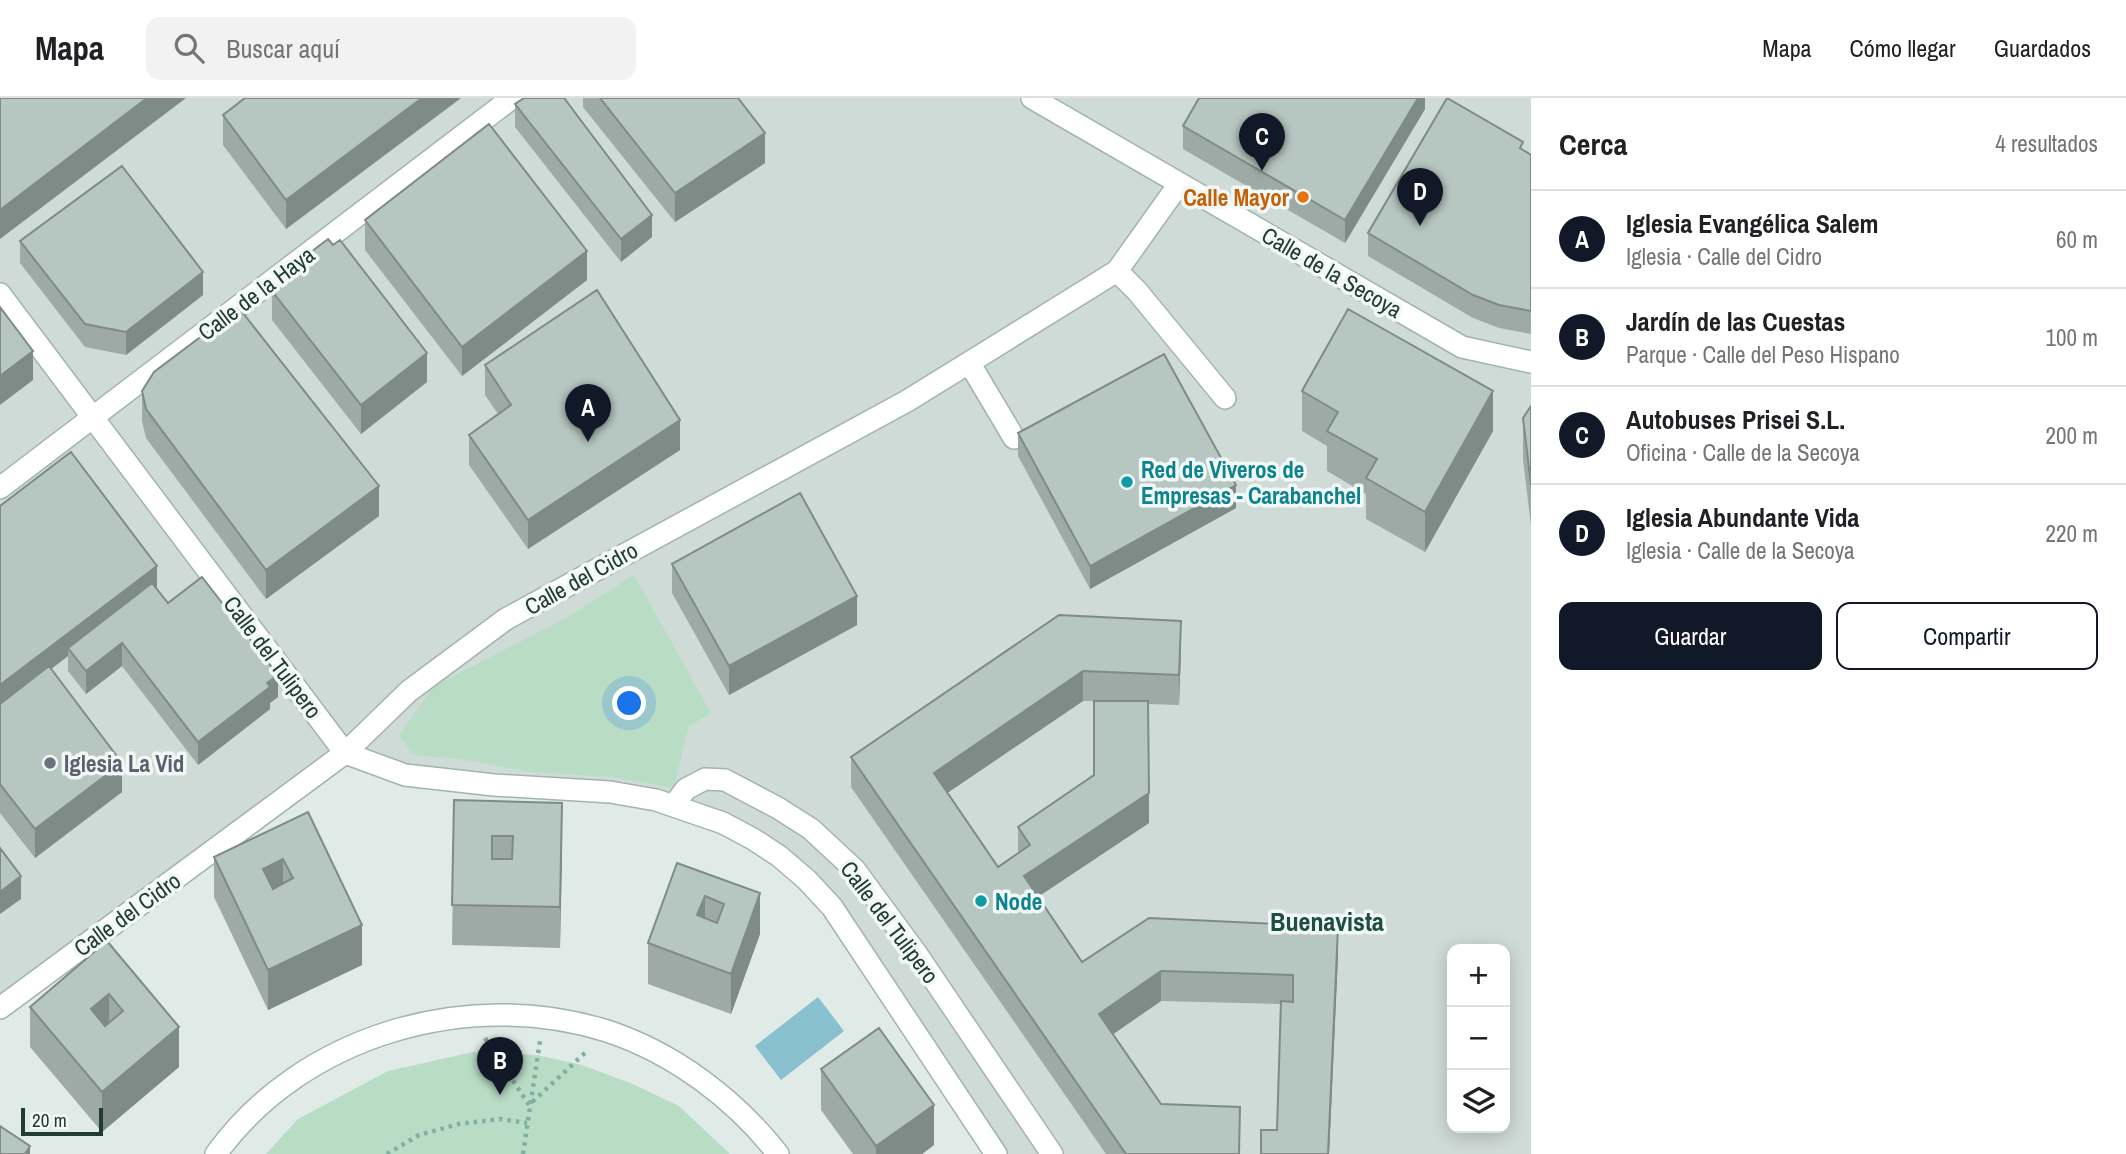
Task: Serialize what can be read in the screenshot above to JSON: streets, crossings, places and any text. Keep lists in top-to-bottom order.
{
  "streets": {
    "street": [
      "Calle de la Secoya",
      "Calle de la Haya",
      "Calle del Cidro",
      "Calle del Tulipero"
    ]
  },
  "crossings": [
    ["Calle de la Secoya", "Calle del Cidro"],
    ["Calle de la Haya", "Calle del Tulipero"],
    ["Calle del Cidro", "Calle del Tulipero"]
  ],
  "districts": ["Buenavista"],
  "places": [
    "Calle Mayor",
    "Red de Viveros de Empresas - Carabanchel",
    "Iglesia La Vid",
    "Node"
  ],
  "scale_bar": "20 m",
  "page": {
    "header": "Mapa",
    "search": "Buscar aquí",
    "nav": ["Mapa", "Cómo llegar", "Guardados"],
    "heading": ["Cerca", "4 resultados"],
    "pins": [
      "C",
      "D",
      "A",
      "B"
    ],
    "list": [
      {
        "mark": "A",
        "name": "Iglesia Evangélica Salem",
        "note": "Iglesia · Calle del Cidro",
        "value": "60 m"
      },
      {
        "mark": "B",
        "name": "Jardín de las Cuestas",
        "note": "Parque · Calle del Peso Hispano",
        "value": "100 m"
      },
      {
        "mark": "C",
        "name": "Autobuses Prisei S.L.",
        "note": "Oficina · Calle de la Secoya",
        "value": "200 m"
      },
      {
        "mark": "D",
        "name": "Iglesia Abundante Vida",
        "note": "Iglesia · Calle de la Secoya",
        "value": "220 m"
      }
    ],
    "buttons": ["Guardar", "Compartir"],
    "map_buttons": ["+", "−"],
    "scale": "20 m"
  }
}
